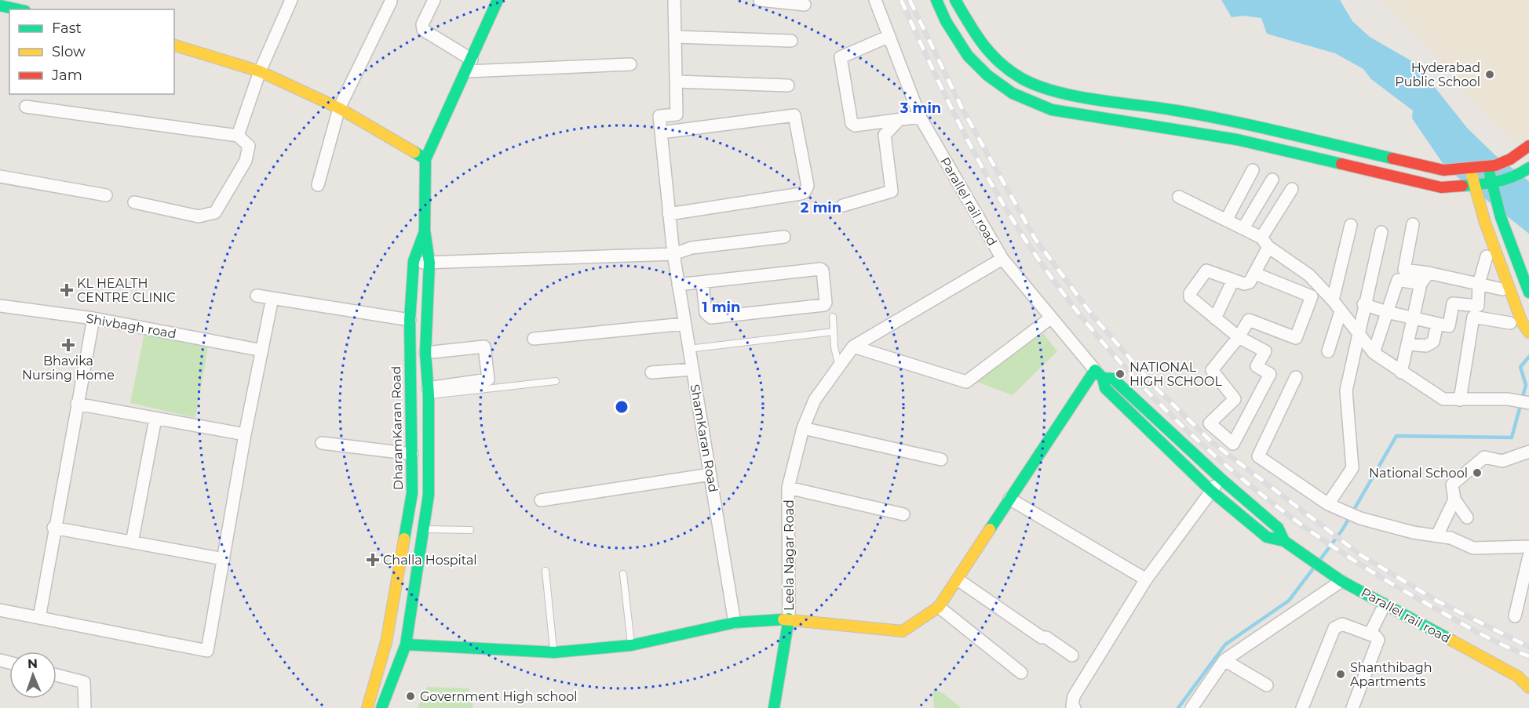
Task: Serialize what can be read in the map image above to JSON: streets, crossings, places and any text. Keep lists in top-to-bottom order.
{
  "streets": {
    "street": [
      "Parallel rail road",
      "Shivbagh road",
      "DharamKaran Road",
      "ShamKaran Road",
      "Leela Nagar Road"
    ]
  },
  "crossings": [
    ["Parallel rail road", "Leela Nagar Road"]
  ],
  "places": {
    "other": [
      "Hyderabad Public School",
      "NATIONAL HIGH SCHOOL",
      "National School",
      "Shanthibagh Apartments",
      "Government High school"
    ],
    "health": ["KL HEALTH CENTRE CLINIC", "Bhavika Nursing Home", "Challa Hospital"]
  },
  "legend": ["Fast", "Slow", "Jam"],
  "north": "top",
  "rings": ["3 min", "2 min", "1 min"]
}
